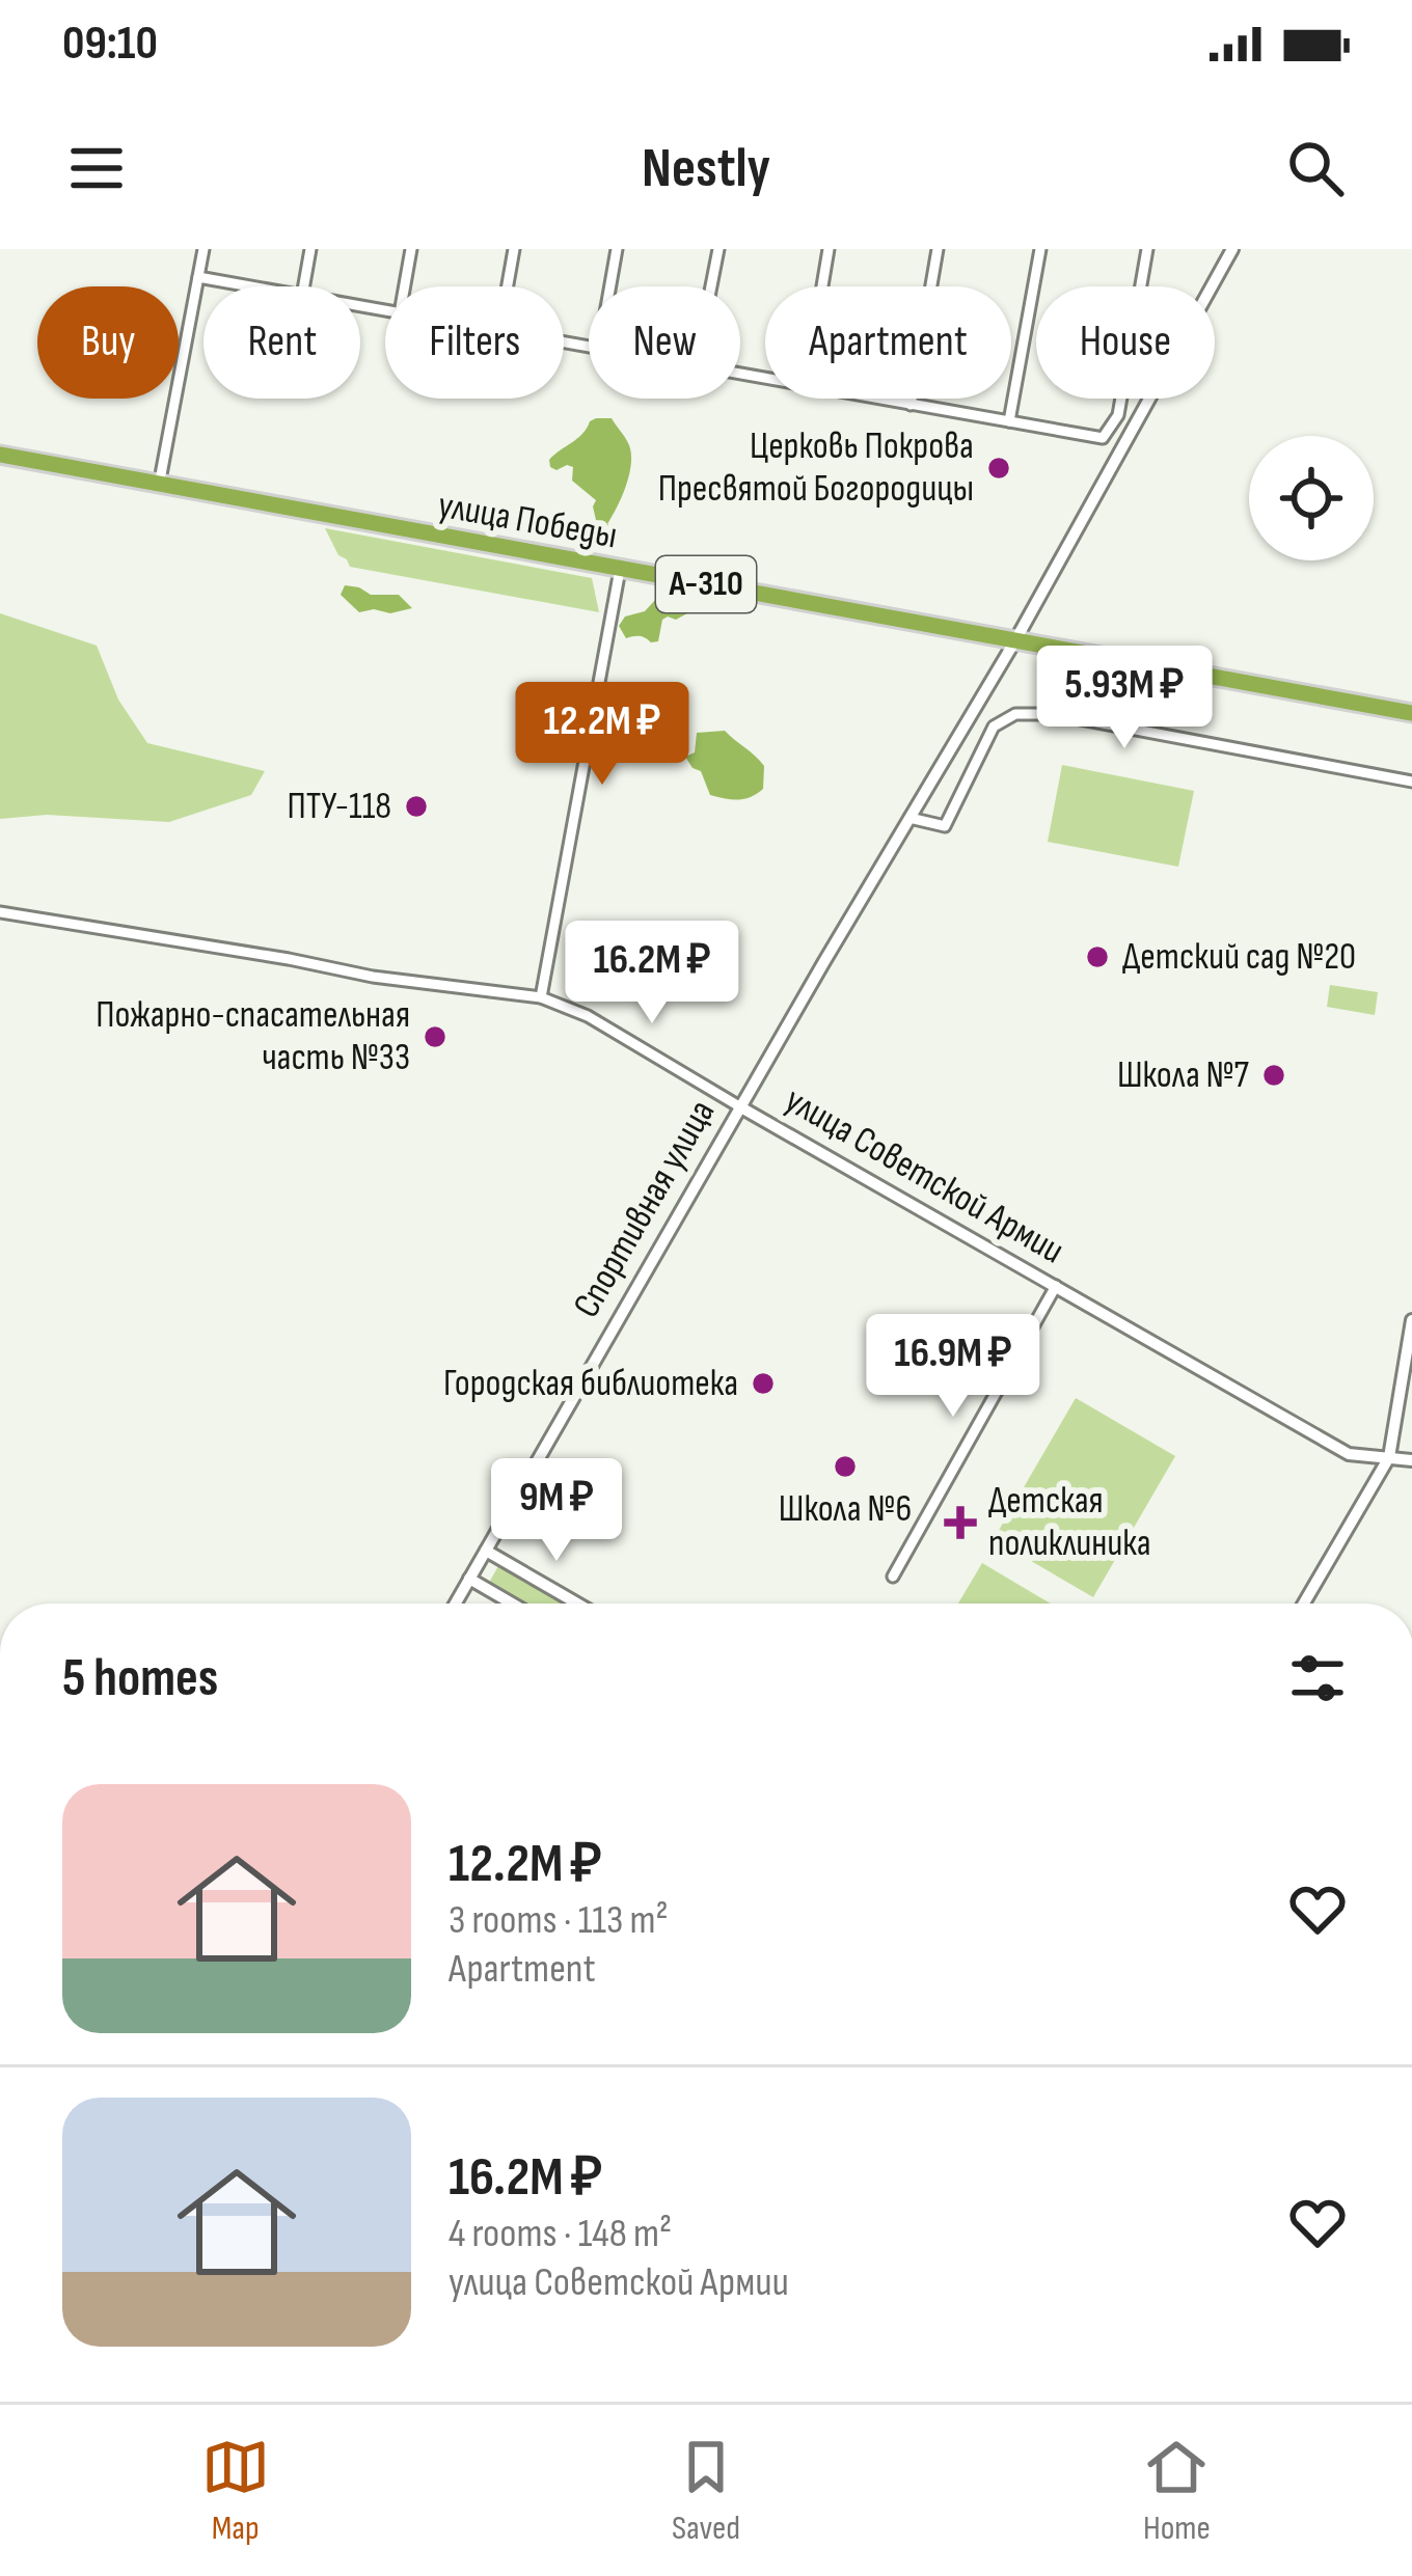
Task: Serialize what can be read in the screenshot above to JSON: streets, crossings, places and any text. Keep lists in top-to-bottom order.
{
  "streets": {
    "highway": ["улица Победы", "А-310"],
    "street": ["улица Советской Армии", "Спортивная улица"]
  },
  "crossings": [
    ["улица Победы", "Спортивная улица"],
    ["улица Советской Армии", "Спортивная улица"]
  ],
  "places": {
    "other": [
      "Церковь Покрова Пресвятой Богородицы",
      "ПТУ-118",
      "Детский сад №20",
      "Пожарно-спасательная часть №33",
      "Школа №7",
      "Городская библиотека",
      "Школа №6"
    ],
    "health": ["Детская поликлиника"]
  },
  "page": {
    "status": "09:10",
    "header": "Nestly",
    "chip": [
      "Buy",
      "Rent",
      "Filters",
      "New",
      "Apartment",
      "House"
    ],
    "price": [
      "5.93M ₽",
      "12.2M ₽",
      "16.2M ₽",
      "16.9M ₽",
      "9M ₽"
    ],
    "heading": "5 homes",
    "list": [
      {
        "name": "12.2M ₽",
        "note": "3 rooms · 113 m² · Apartment"
      },
      {
        "name": "16.2M ₽",
        "note": "4 rooms · 148 m² · улица Советской Армии"
      }
    ],
    "tabs": ["Map", "Saved", "Home"]
  }
}
